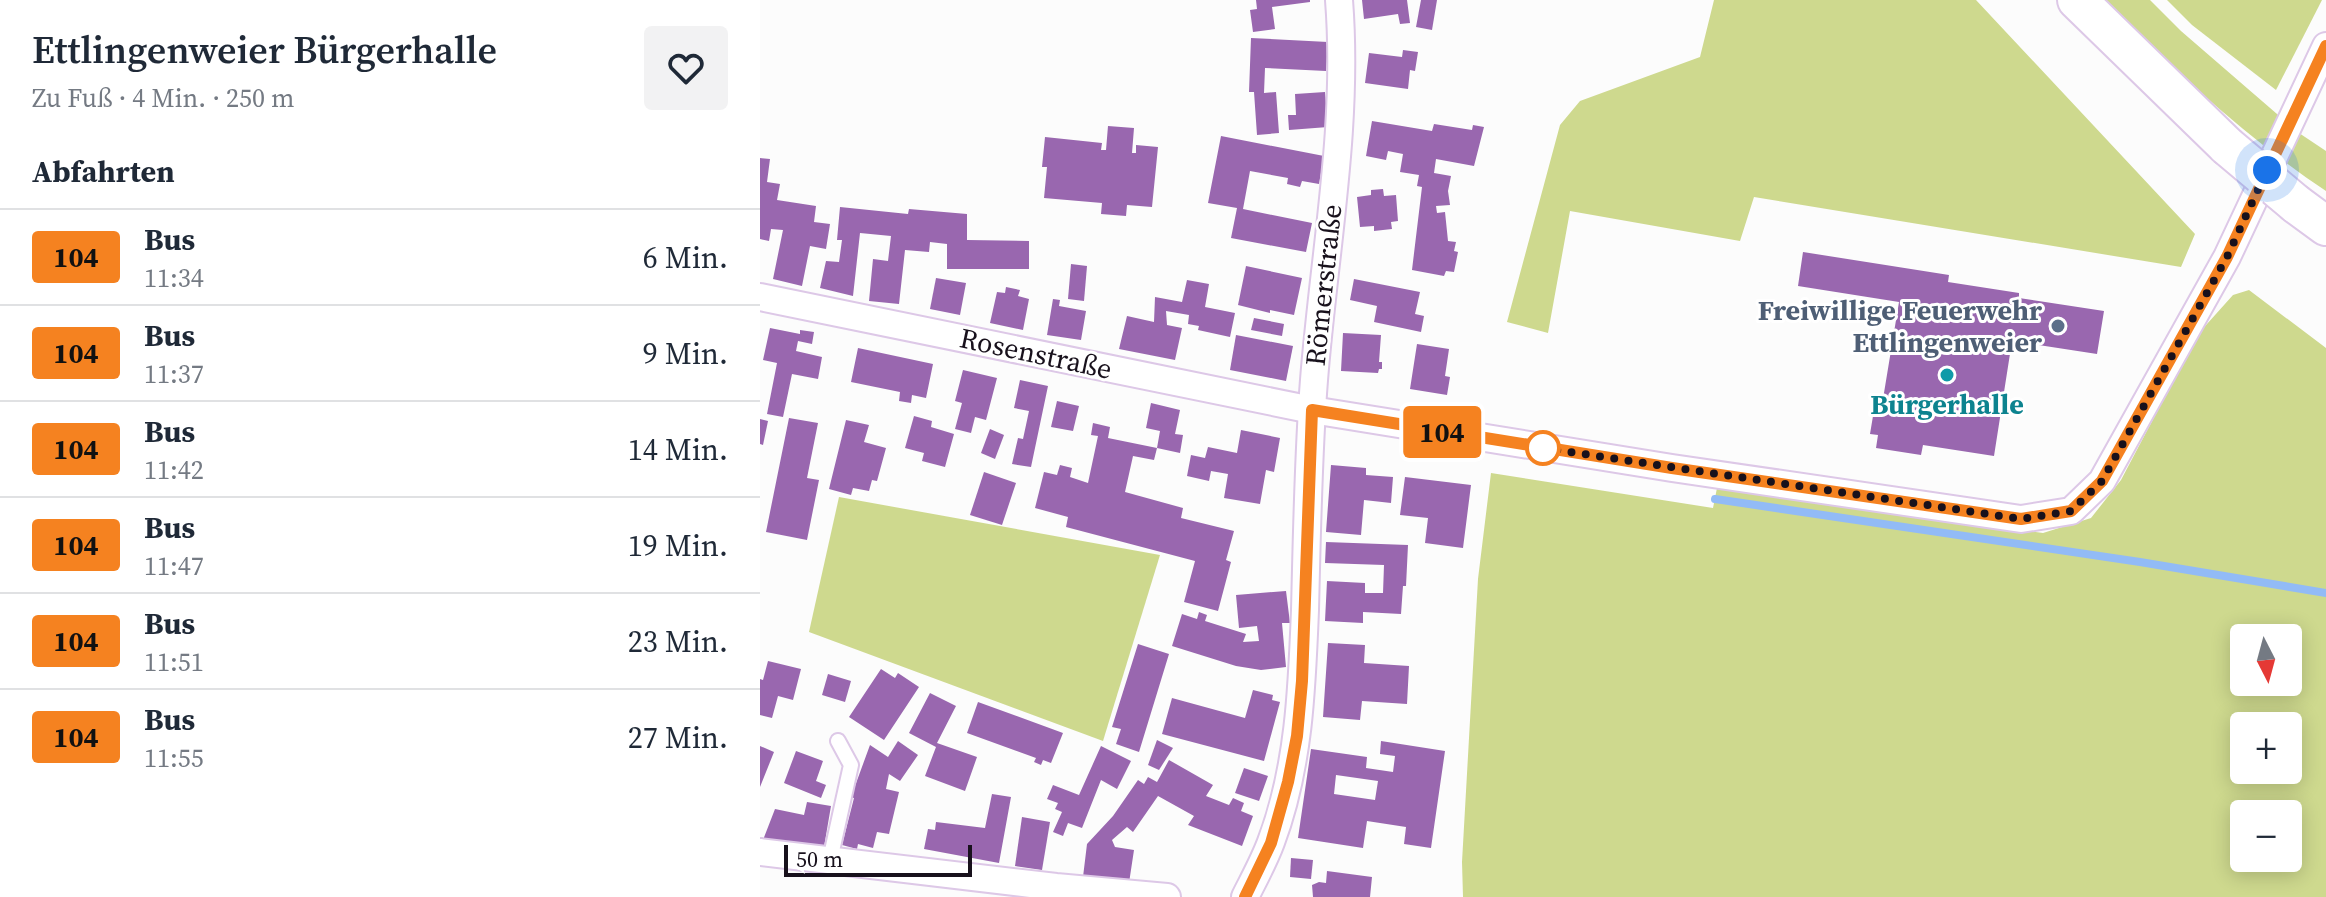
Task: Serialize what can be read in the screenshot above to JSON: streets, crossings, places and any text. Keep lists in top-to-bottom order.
{
  "streets": {
    "street": ["Römerstraße", "Rosenstraße"]
  },
  "crossings": [
    ["Römerstraße", "Rosenstraße"]
  ],
  "places": ["Freiwillige Feuerwehr Ettlingenweier", "Bürgerhalle"],
  "lines": ["bus line 104"],
  "scale_bar": "50 m",
  "north": "bottom",
  "page": {
    "heading": [
      ["Ettlingenweier Bürgerhalle", "Zu Fuß · 4 Min. · 250 m"],
      "Abfahrten"
    ],
    "on_map": "104",
    "list": [
      {
        "mark": "104",
        "name": "Bus",
        "note": "11:34",
        "value": "6 Min."
      },
      {
        "mark": "104",
        "name": "Bus",
        "note": "11:37",
        "value": "9 Min."
      },
      {
        "mark": "104",
        "name": "Bus",
        "note": "11:42",
        "value": "14 Min."
      },
      {
        "mark": "104",
        "name": "Bus",
        "note": "11:47",
        "value": "19 Min."
      },
      {
        "mark": "104",
        "name": "Bus",
        "note": "11:51",
        "value": "23 Min."
      },
      {
        "mark": "104",
        "name": "Bus",
        "note": "11:55",
        "value": "27 Min."
      }
    ],
    "map_buttons": ["+", "−"],
    "scale": "50 m"
  }
}
